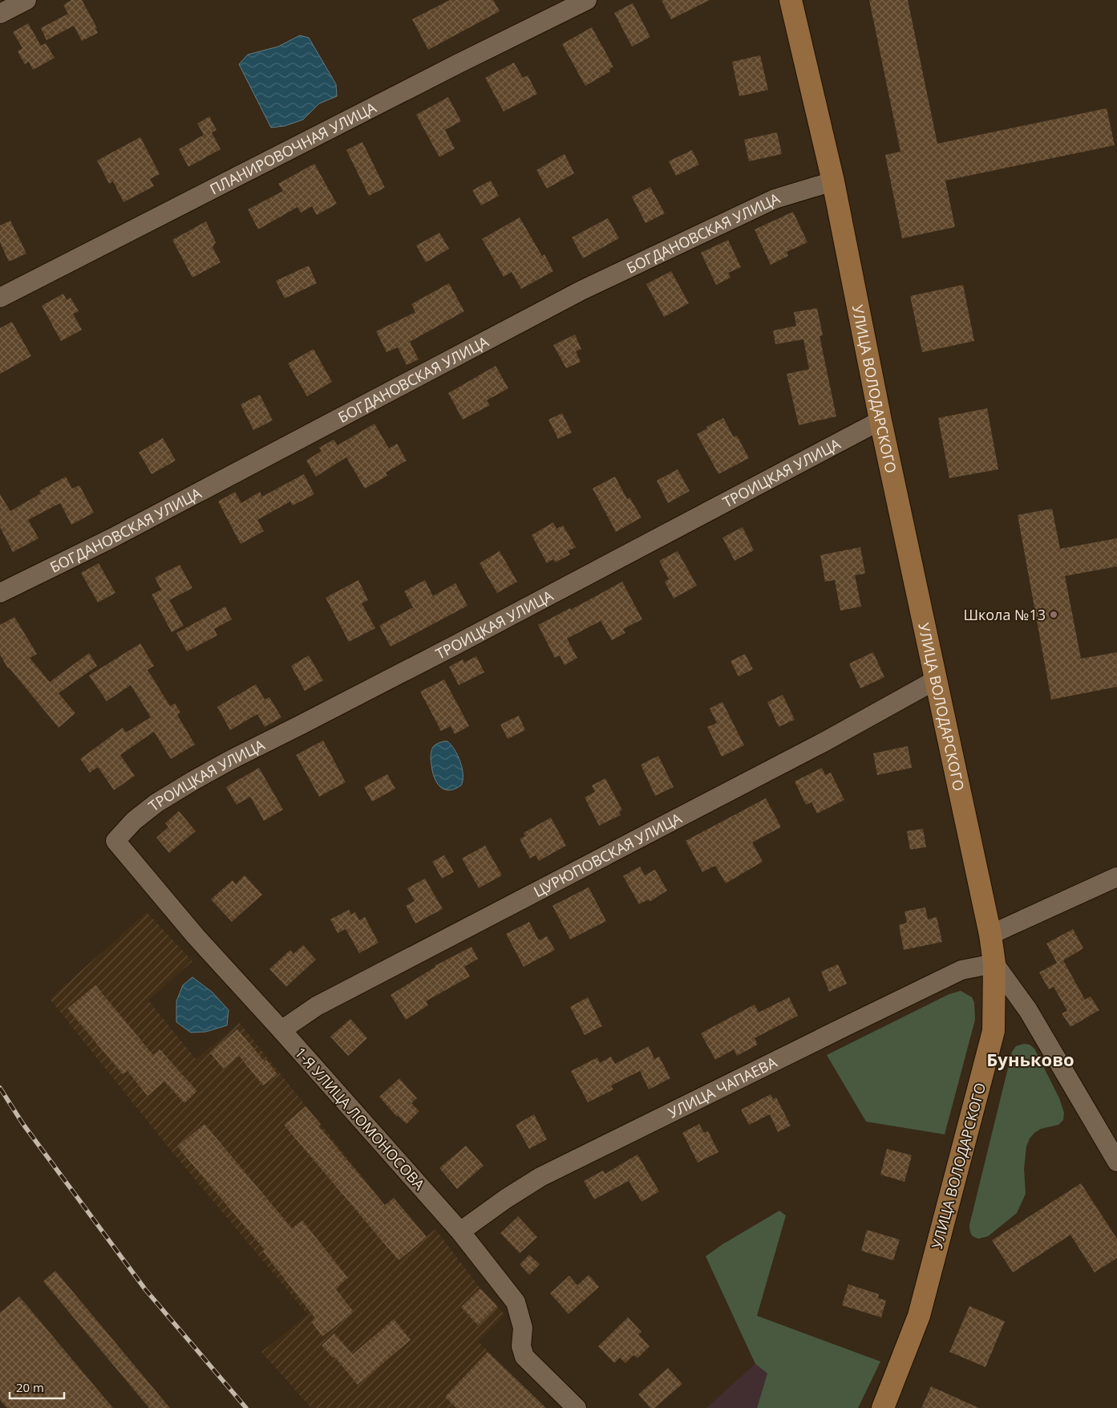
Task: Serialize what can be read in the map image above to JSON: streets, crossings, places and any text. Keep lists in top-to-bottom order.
{
  "streets": {
    "main road": ["УЛИЦА ВОЛОДАРСКОГО"],
    "street": [
      "ПЛАНИРОВОЧНАЯ УЛИЦА",
      "БОГДАНОВСКАЯ УЛИЦА",
      "ТРОИЦКАЯ УЛИЦА",
      "ЦУРЮПОВСКАЯ УЛИЦА",
      "УЛИЦА ЧАПАЕВА",
      "1-Я УЛИЦА ЛОМОНОСОВА"
    ]
  },
  "crossings": [
    ["БОГДАНОВСКАЯ УЛИЦА", "УЛИЦА ВОЛОДАРСКОГО"],
    ["УЛИЦА ВОЛОДАРСКОГО", "ТРОИЦКАЯ УЛИЦА"],
    ["УЛИЦА ВОЛОДАРСКОГО", "ЦУРЮПОВСКАЯ УЛИЦА"],
    ["УЛИЦА ВОЛОДАРСКОГО", "УЛИЦА ЧАПАЕВА"],
    ["ТРОИЦКАЯ УЛИЦА", "1-Я УЛИЦА ЛОМОНОСОВА"],
    ["ЦУРЮПОВСКАЯ УЛИЦА", "1-Я УЛИЦА ЛОМОНОСОВА"],
    ["УЛИЦА ЧАПАЕВА", "1-Я УЛИЦА ЛОМОНОСОВА"]
  ],
  "districts": ["Буньково"],
  "places": ["Школа №13"],
  "scale_bar": "20 m"
}
